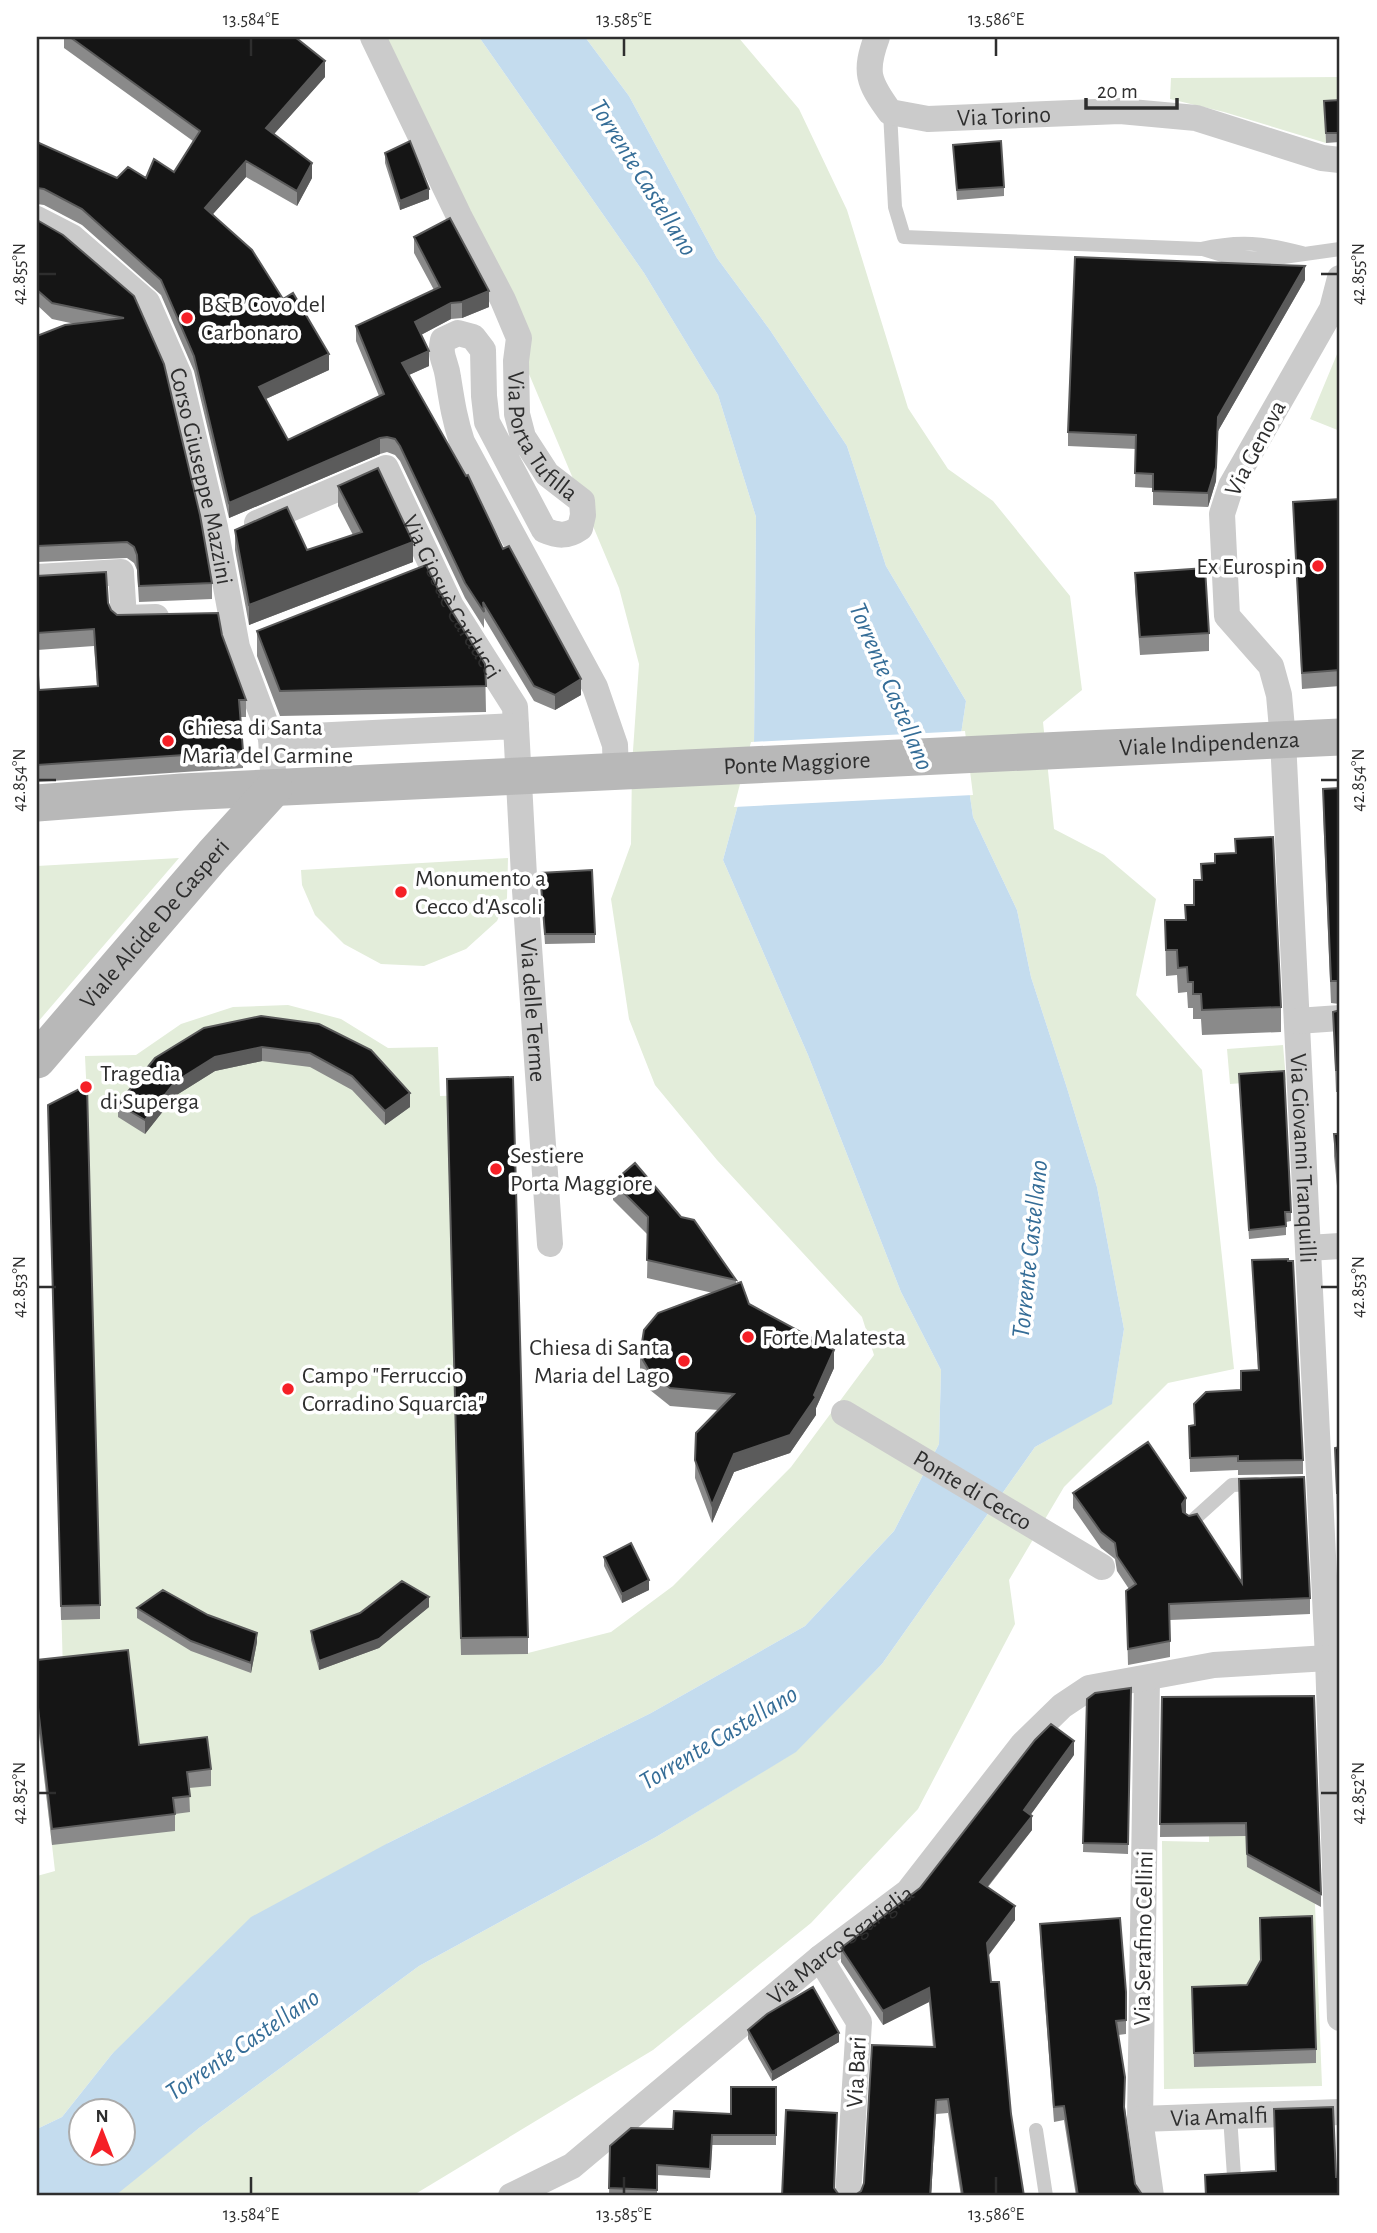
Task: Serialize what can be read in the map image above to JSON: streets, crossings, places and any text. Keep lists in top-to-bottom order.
{
  "streets": {
    "street": [
      "Via Torino",
      "Via Porta Tufilla",
      "Via Genova",
      "Corso Giuseppe Mazzini",
      "Via Giosuè Carducci",
      "Viale Indipendenza",
      "Ponte Maggiore",
      "Viale Alcide De Gasperi",
      "Via delle Terme",
      "Via Giovanni Tranquilli",
      "Ponte di Cecco",
      "Via Serafino Cellini",
      "Via Marco Sgariglia",
      "Via Bari",
      "Via Amalfi"
    ]
  },
  "crossings": [
    ["Via Porta Tufilla", "Ponte Maggiore"],
    ["Via Genova", "Viale Indipendenza"],
    ["Via Genova", "Via Giovanni Tranquilli"],
    ["Corso Giuseppe Mazzini", "Via Giosuè Carducci"],
    ["Corso Giuseppe Mazzini", "Ponte Maggiore"],
    ["Corso Giuseppe Mazzini", "Viale Alcide De Gasperi"],
    ["Via Giosuè Carducci", "Ponte Maggiore"],
    ["Via Giosuè Carducci", "Via delle Terme"],
    ["Viale Indipendenza", "Ponte Maggiore"],
    ["Viale Indipendenza", "Via Giovanni Tranquilli"],
    ["Ponte Maggiore", "Viale Alcide De Gasperi"],
    ["Ponte Maggiore", "Via delle Terme"],
    ["Via Giovanni Tranquilli", "Via Marco Sgariglia"],
    ["Via Serafino Cellini", "Via Marco Sgariglia"],
    ["Via Serafino Cellini", "Via Amalfi"],
    ["Via Marco Sgariglia", "Via Bari"]
  ],
  "water": ["Torrente Castellano"],
  "places": [
    "B&B Covo del Carbonaro",
    "Ex Eurospin",
    "Chiesa di Santa Maria del Carmine",
    "Monumento a Cecco d'Ascoli",
    "Tragedia di Superga",
    "Sestiere Porta Maggiore",
    "Forte Malatesta",
    "Chiesa di Santa Maria del Lago",
    "Campo \"Ferruccio Corradino Squarcia\""
  ],
  "scale_bar": "20 m",
  "north": "top",
  "coordinates": [
    "13.584°E",
    "13.585°E",
    "13.586°E",
    "42.855°N",
    "42.854°N",
    "42.853°N",
    "42.852°N"
  ]
}
